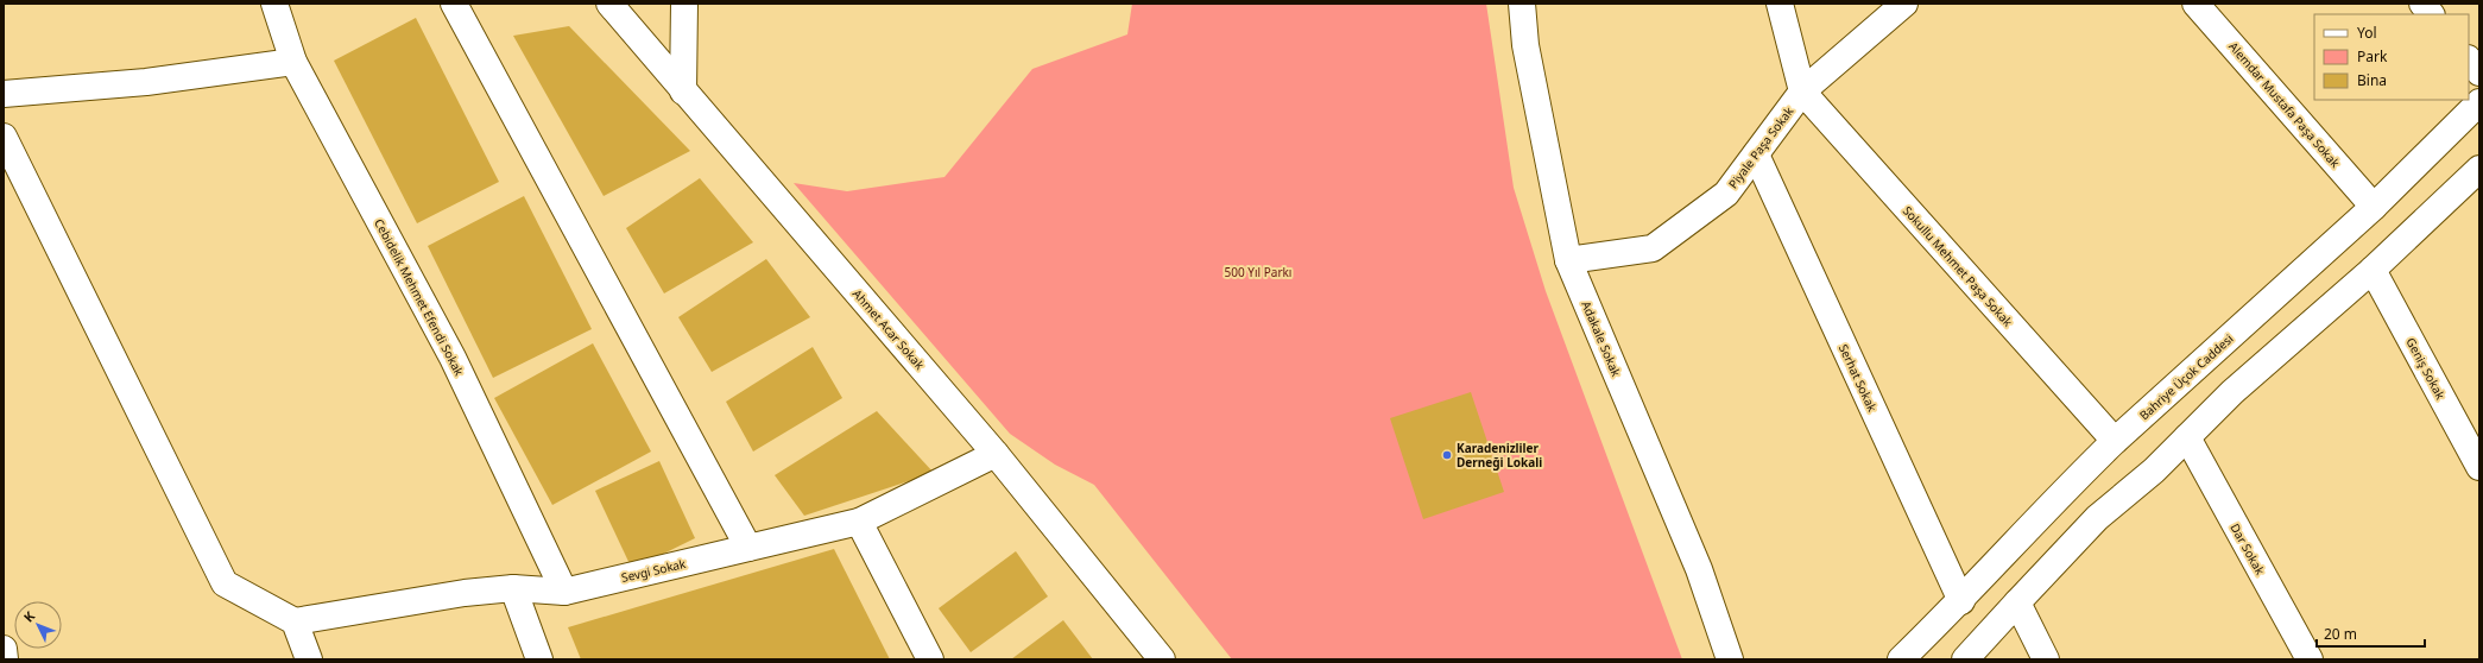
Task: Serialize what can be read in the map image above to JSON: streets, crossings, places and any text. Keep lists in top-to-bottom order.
{
  "streets": {
    "street": [
      "Alemdar Mustafa Paşa Sokak",
      "Piyale Paşa Sokak",
      "Sokullu Mehmet Paşa Sokak",
      "Cebidelik Mehmet Efendi Sokak",
      "Ahmet Acar Sokak",
      "Adakale Sokak",
      "Geniş Sokak",
      "Bahriye Üçok Caddesi",
      "Serhat Sokak",
      "Dar Sokak",
      "Sevgi Sokak"
    ]
  },
  "crossings": [
    ["Alemdar Mustafa Paşa Sokak", "Bahriye Üçok Caddesi"],
    ["Piyale Paşa Sokak", "Sokullu Mehmet Paşa Sokak"],
    ["Piyale Paşa Sokak", "Adakale Sokak"],
    ["Piyale Paşa Sokak", "Serhat Sokak"],
    ["Sokullu Mehmet Paşa Sokak", "Bahriye Üçok Caddesi"],
    ["Cebidelik Mehmet Efendi Sokak", "Sevgi Sokak"],
    ["Ahmet Acar Sokak", "Sevgi Sokak"],
    ["Bahriye Üçok Caddesi", "Serhat Sokak"]
  ],
  "parks": ["500 Yıl Parkı"],
  "places": ["Karadenizliler Derneği Lokali"],
  "legend": ["Yol", "Park", "Bina"],
  "scale_bar": "20 m",
  "north": "top left"
}
